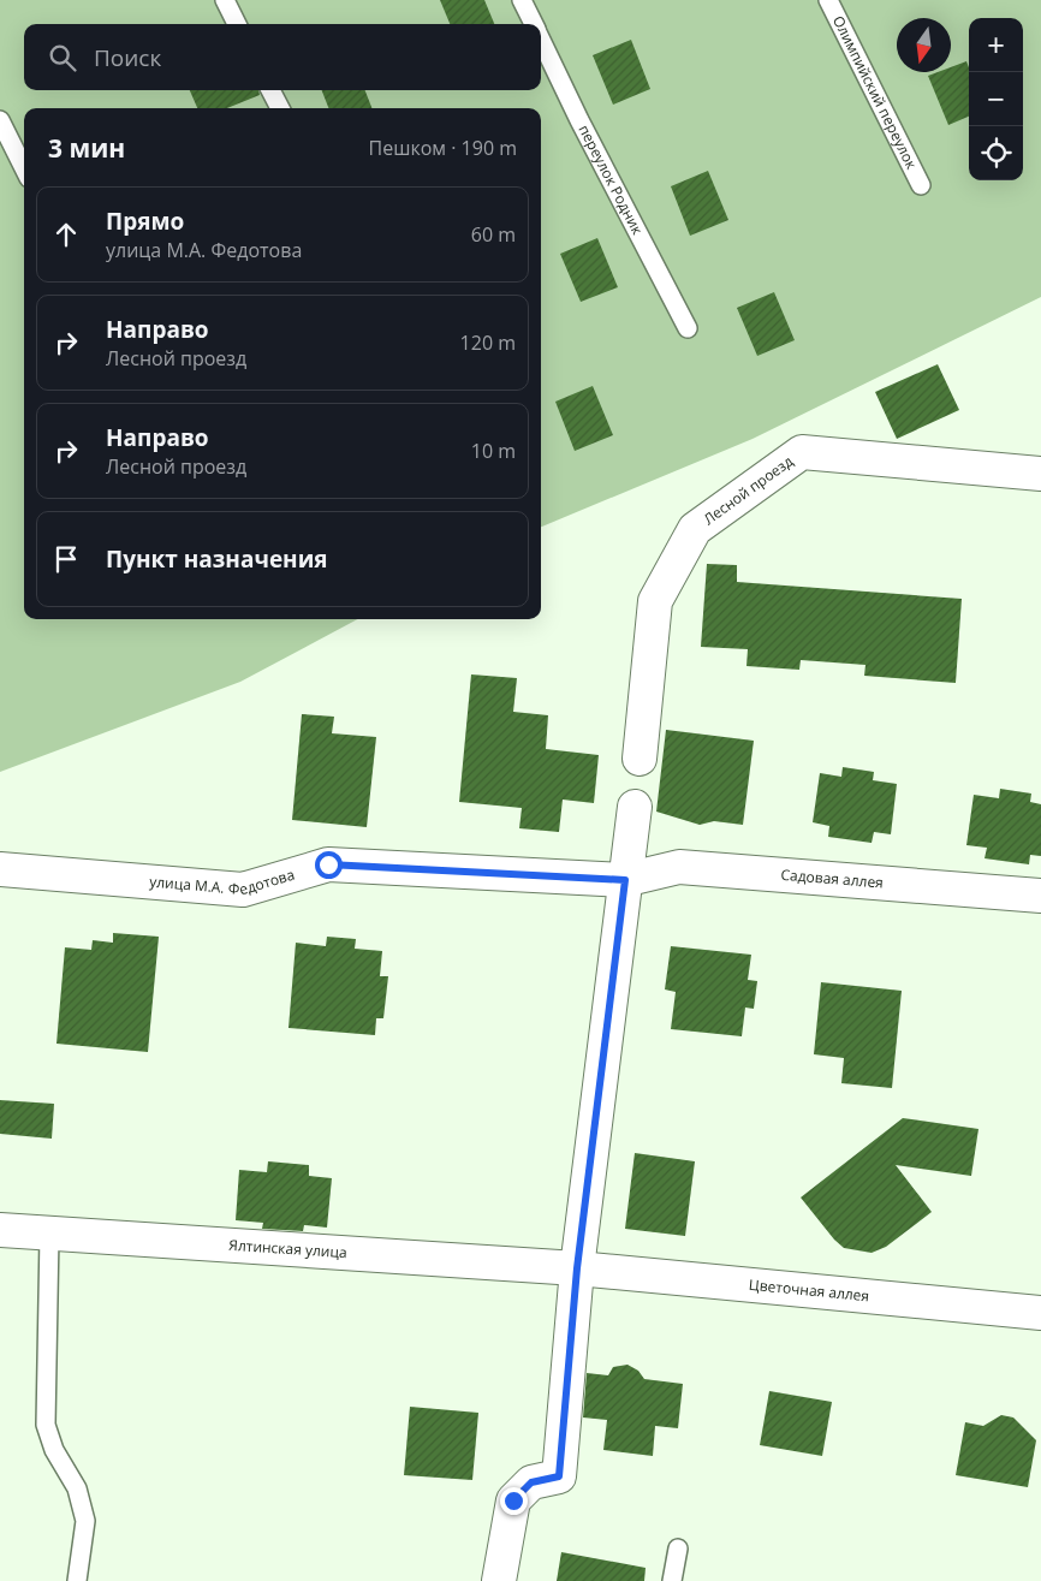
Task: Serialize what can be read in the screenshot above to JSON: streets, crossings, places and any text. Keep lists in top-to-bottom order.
{
  "streets": {
    "street": [
      "Лесной проезд",
      "улица М.А. Федотова",
      "Садовая аллея",
      "Ялтинская улица",
      "Цветочная аллея"
    ],
    "lane": ["Олимпийский переулок", "переулок Родник"]
  },
  "crossings": [
    ["улица М.А. Федотова", "Садовая аллея"],
    ["Ялтинская улица", "Цветочная аллея"]
  ],
  "north": "bottom",
  "page": {
    "map_buttons": ["+", "−"],
    "search": "Поиск",
    "heading": ["3 мин", "Пешком · 190 m"],
    "list": [
      ["Прямо", "улица М.А. Федотова", "60 m"],
      ["Направо", "Лесной проезд", "120 m"],
      ["Направо", "Лесной проезд", "10 m"],
      "Пункт назначения"
    ]
  }
}
